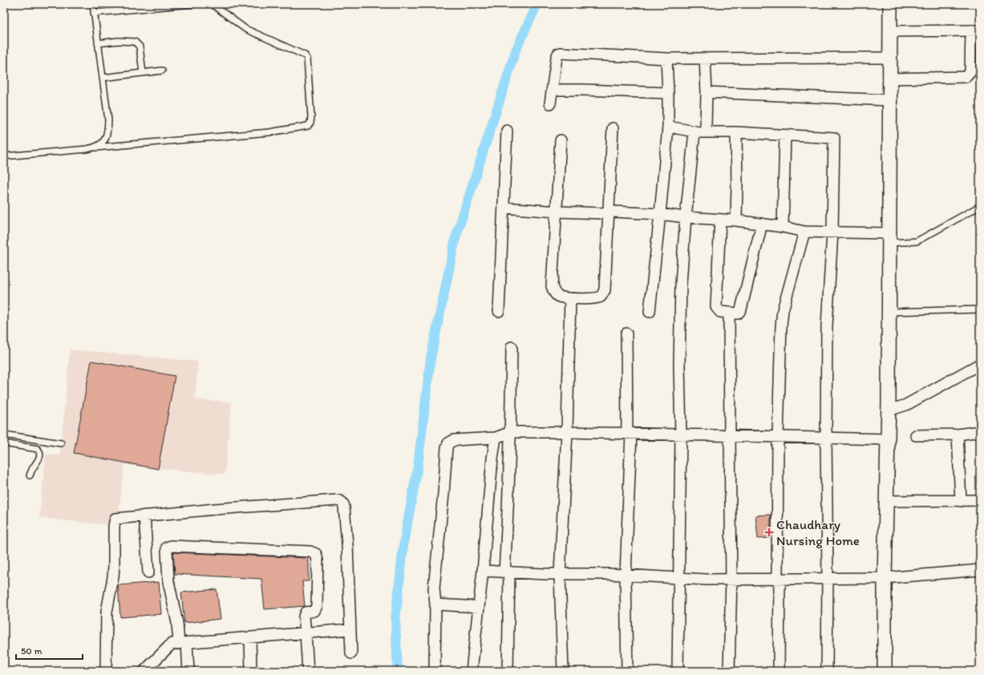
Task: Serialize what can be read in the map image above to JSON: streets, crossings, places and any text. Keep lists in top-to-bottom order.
{
  "places": {
    "health": ["Chaudhary Nursing Home"]
  },
  "scale_bar": "50 m"
}
